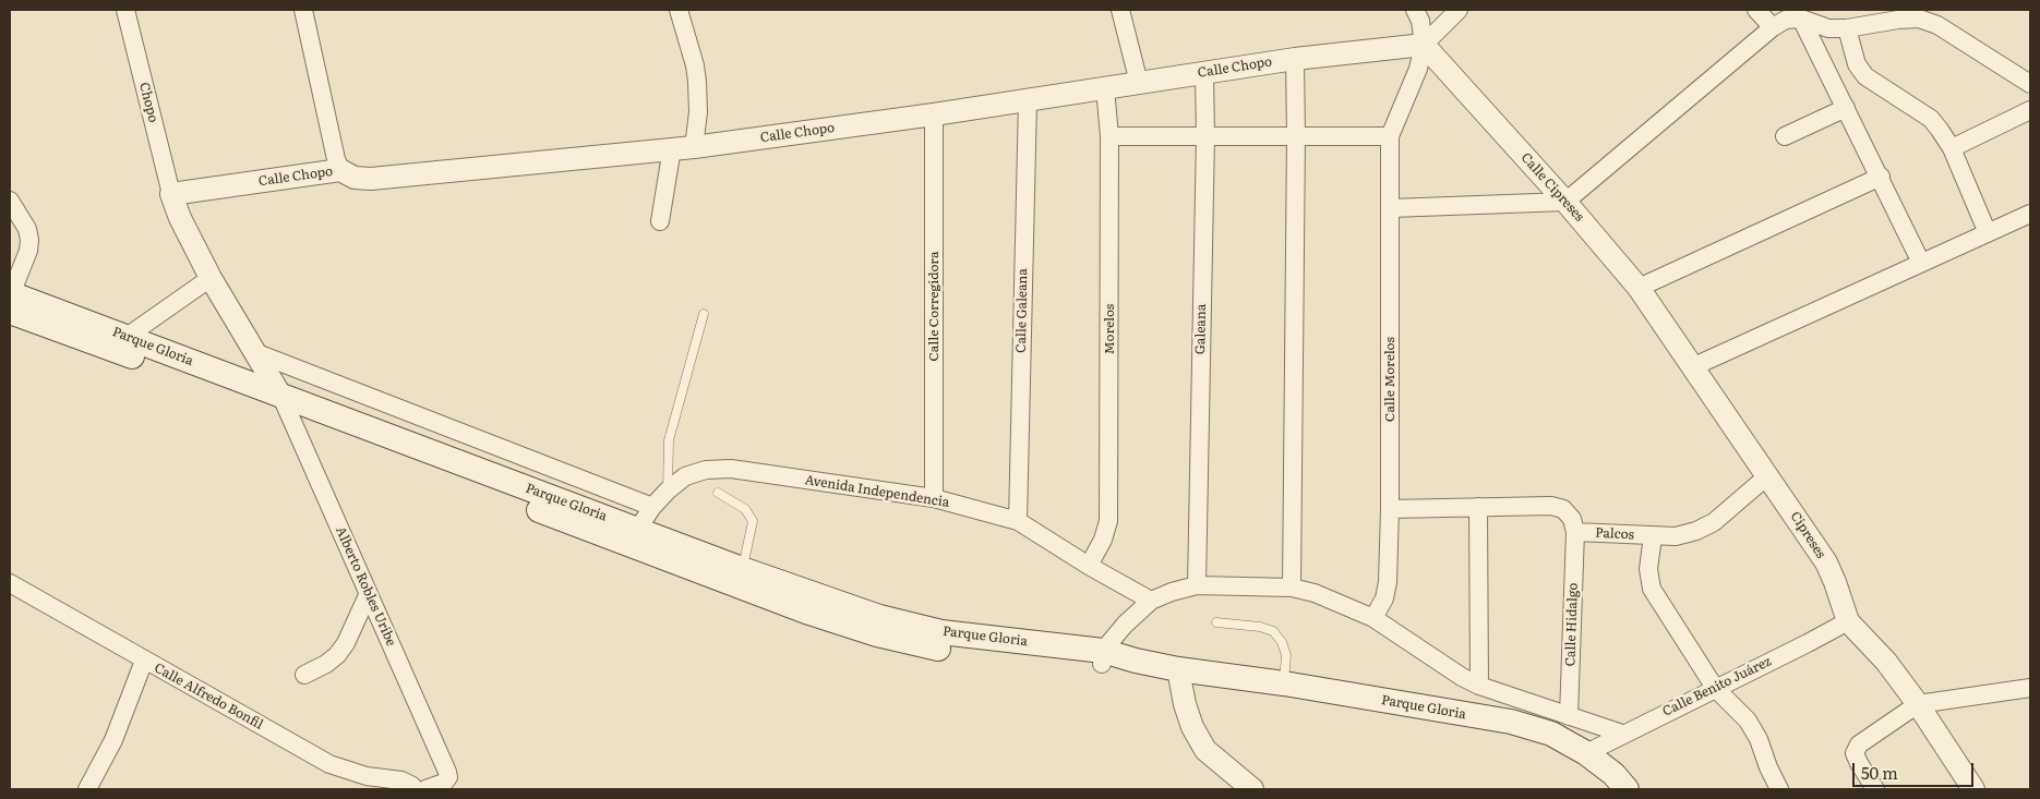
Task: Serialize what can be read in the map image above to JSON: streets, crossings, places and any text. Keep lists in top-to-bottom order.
{
  "streets": {
    "main road": ["Parque Gloria"],
    "street": [
      "Calle Chopo",
      "Chopo",
      "Calle Cipreses",
      "Calle Corregidora",
      "Calle Galeana",
      "Morelos",
      "Galeana",
      "Calle Morelos",
      "Avenida Independencia",
      "Palcos",
      "Cipreses",
      "Alberto Robles Uribe",
      "Calle Hidalgo",
      "Calle Benito Juárez",
      "Calle Alfredo Bonfil"
    ]
  },
  "crossings": [
    ["Calle Chopo", "Chopo"],
    ["Calle Chopo", "Calle Cipreses"],
    ["Calle Chopo", "Calle Corregidora"],
    ["Calle Chopo", "Calle Galeana"],
    ["Calle Chopo", "Morelos"],
    ["Calle Chopo", "Galeana"],
    ["Calle Chopo", "Calle Morelos"],
    ["Calle Cipreses", "Calle Morelos"],
    ["Calle Cipreses", "Cipreses"],
    ["Calle Corregidora", "Avenida Independencia"],
    ["Calle Galeana", "Avenida Independencia"],
    ["Morelos", "Avenida Independencia"],
    ["Parque Gloria", "Avenida Independencia"],
    ["Parque Gloria", "Alberto Robles Uribe"],
    ["Parque Gloria", "Calle Benito Juárez"],
    ["Calle Morelos", "Palcos"],
    ["Palcos", "Cipreses"],
    ["Palcos", "Calle Hidalgo"],
    ["Cipreses", "Calle Benito Juárez"]
  ],
  "scale_bar": "50 m"
}
